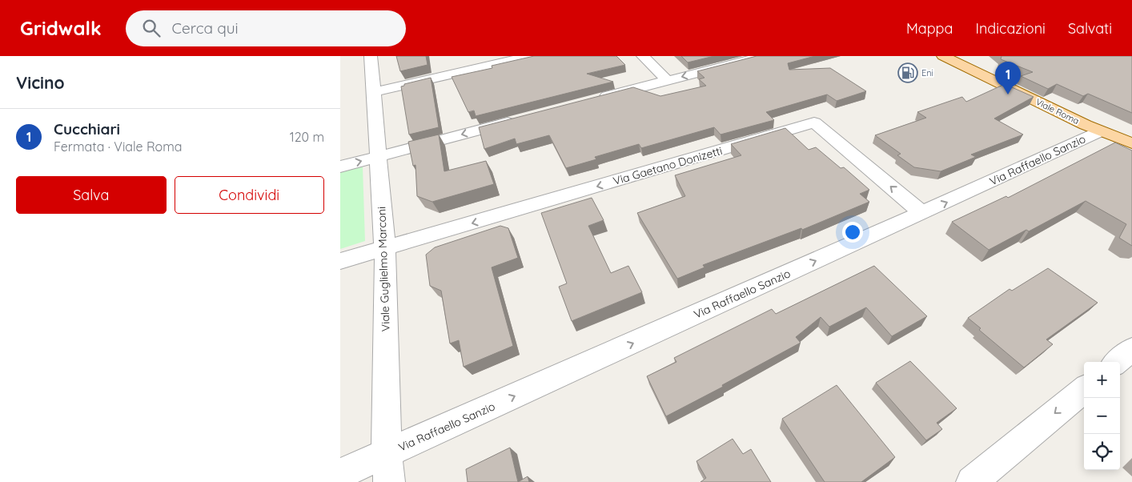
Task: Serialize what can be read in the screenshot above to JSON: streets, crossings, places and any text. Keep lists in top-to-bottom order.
{
  "streets": {
    "main road": ["Viale Roma"],
    "street": ["Via Raffaello Sanzio", "Via Gaetano Donizetti", "Viale Guglielmo Marconi"]
  },
  "crossings": [
    ["Viale Roma", "Via Raffaello Sanzio"],
    ["Via Raffaello Sanzio", "Via Gaetano Donizetti"],
    ["Via Raffaello Sanzio", "Viale Guglielmo Marconi"],
    ["Via Gaetano Donizetti", "Viale Guglielmo Marconi"]
  ],
  "one_way": ["Via Raffaello Sanzio"],
  "places": {
    "fuel station": ["Eni"]
  },
  "page": {
    "header": "Gridwalk",
    "search": "Cerca qui",
    "nav": ["Mappa", "Indicazioni", "Salvati"],
    "heading": "Vicino",
    "pins": "1",
    "list": [
      {
        "mark": "1",
        "name": "Cucchiari",
        "note": "Fermata · Viale Roma",
        "value": "120 m"
      }
    ],
    "buttons": ["Salva", "Condividi"],
    "map_buttons": ["+", "−"]
  }
}
